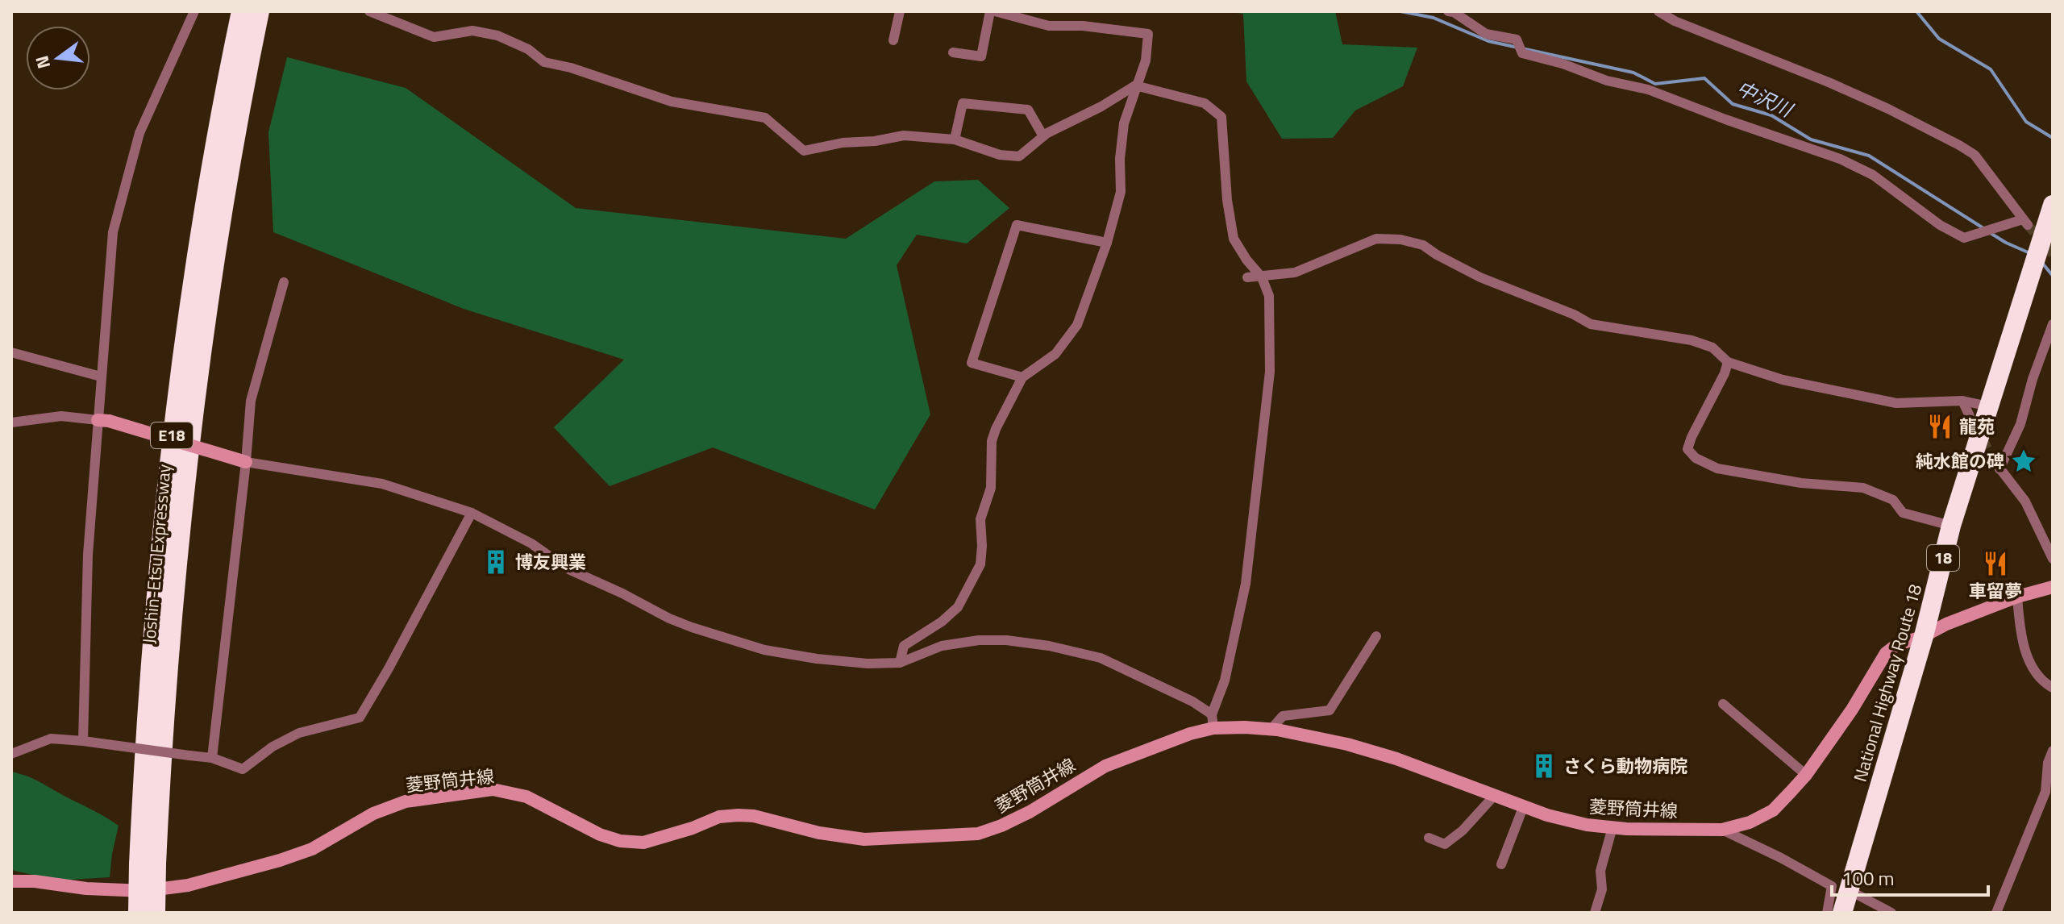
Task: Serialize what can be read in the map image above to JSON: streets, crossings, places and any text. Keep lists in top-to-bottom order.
{
  "streets": {
    "highway": [
      "E18",
      "Joshin-Etsu Expressway",
      "18",
      "National Highway Route 18"
    ],
    "main road": ["菱野筒井線"]
  },
  "crossings": [
    ["National Highway Route 18", "菱野筒井線"]
  ],
  "water": ["中沢川"],
  "places": {
    "restaurant": ["龍苑", "車留夢"],
    "place": ["純水館の碑"],
    "building": ["博友興業", "さくら動物病院"]
  },
  "scale_bar": "100 m",
  "north": "left"
}
